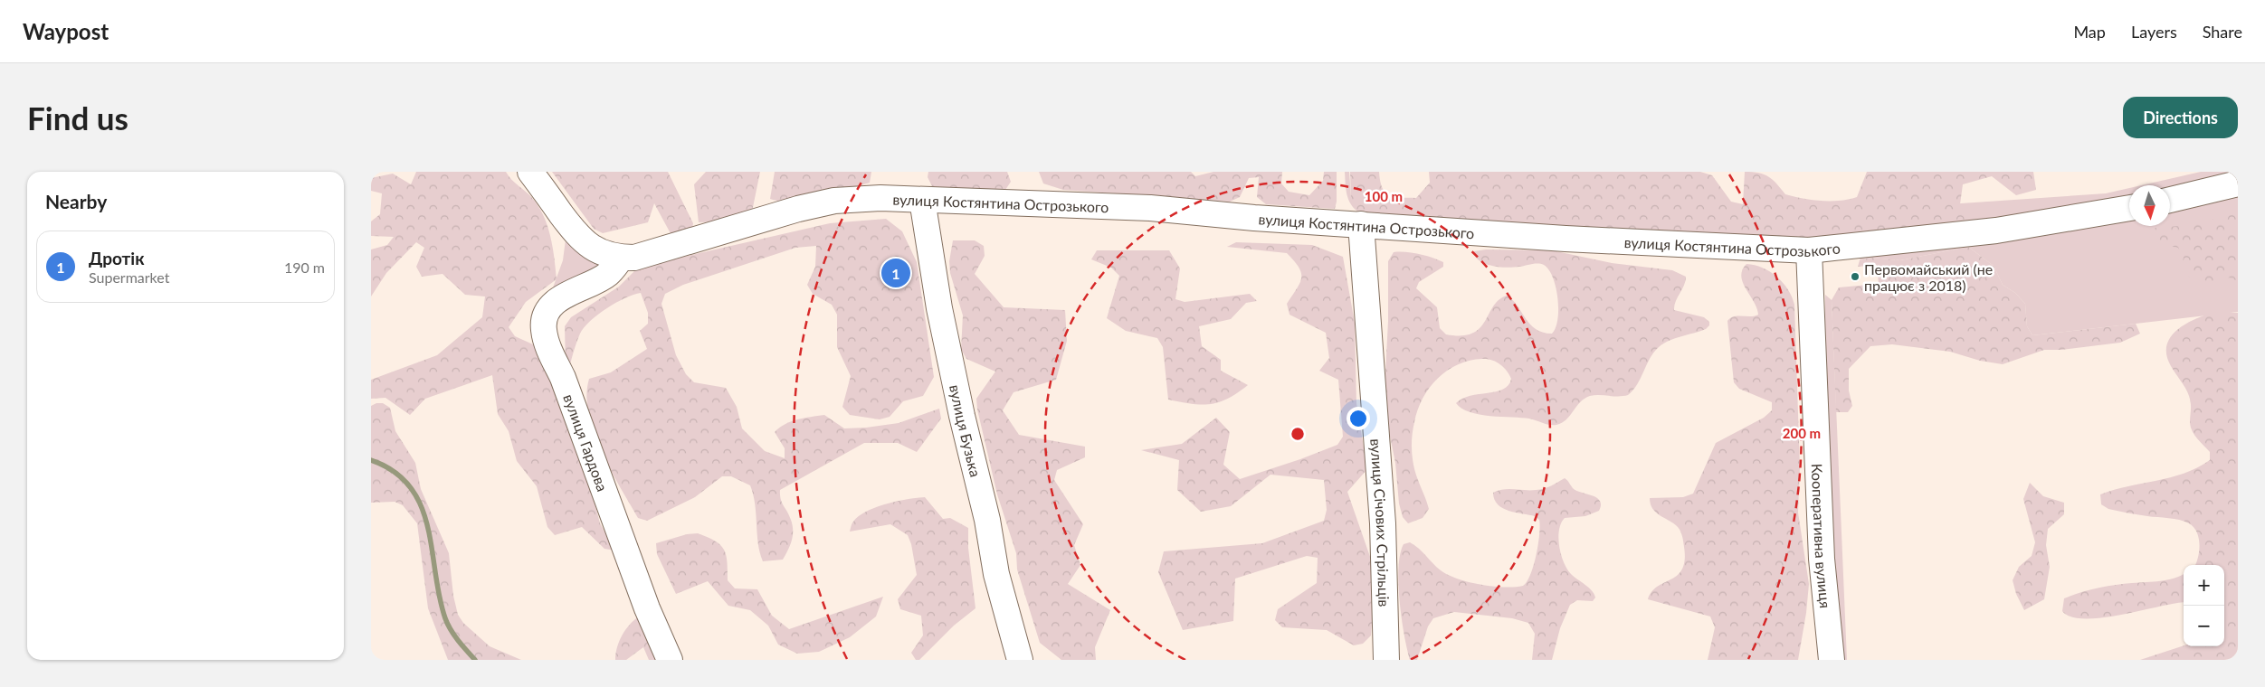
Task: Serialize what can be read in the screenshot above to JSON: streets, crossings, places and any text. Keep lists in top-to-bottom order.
{
  "streets": {
    "street": [
      "вулиця Костянтина Острозького",
      "вулиця Бузька",
      "вулиця Гардова",
      "вулиця Січових Стрільців",
      "Кооперативна вулиця"
    ]
  },
  "crossings": [
    ["вулиця Костянтина Острозького", "вулиця Бузька"],
    ["вулиця Костянтина Острозького", "вулиця Гардова"],
    ["вулиця Костянтина Острозького", "вулиця Січових Стрільців"],
    ["вулиця Костянтина Острозького", "Кооперативна вулиця"]
  ],
  "places": ["Первомайський (не працює з 2018)"],
  "north": "bottom",
  "page": {
    "header": "Waypost",
    "nav": ["Map", "Layers", "Share"],
    "buttons": "Directions",
    "title": "Find us",
    "heading": "Nearby",
    "list": [
      {
        "mark": "1",
        "name": "Дротік",
        "note": "Supermarket",
        "value": "190 m"
      }
    ],
    "pins": "1",
    "map_buttons": ["+", "−"]
  },
  "rings": ["100 m", "200 m"]
}
